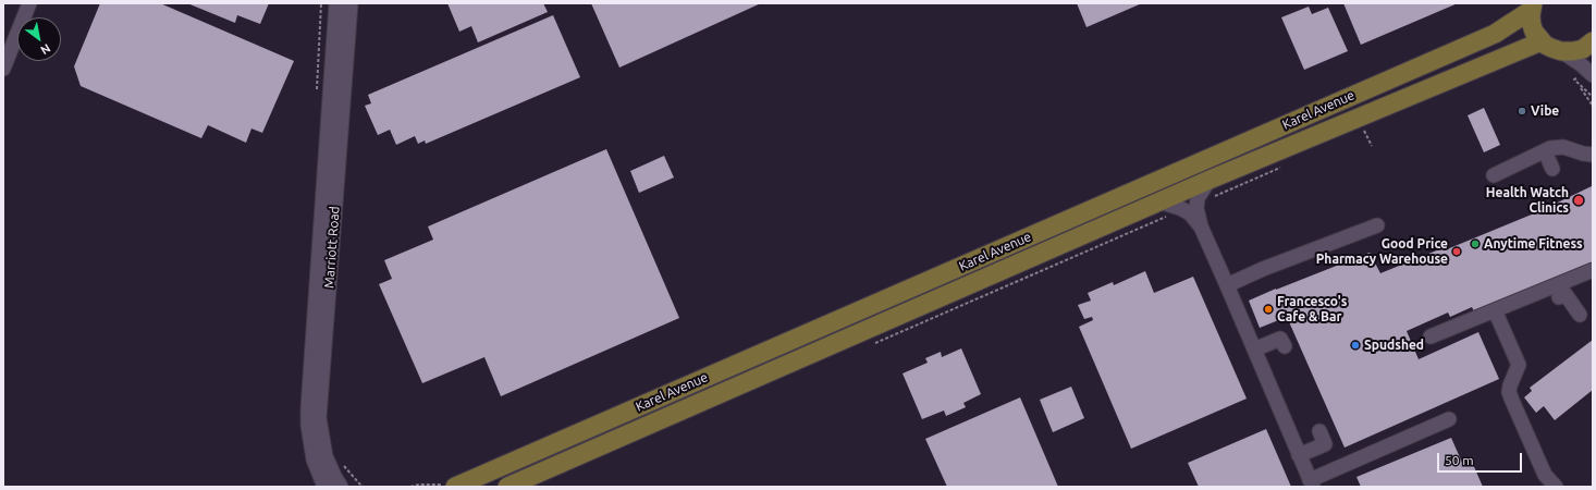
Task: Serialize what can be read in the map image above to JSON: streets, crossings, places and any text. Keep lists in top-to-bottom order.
{
  "streets": {
    "main road": ["Karel Avenue"],
    "street": ["Marriott Road"]
  },
  "places": [
    "Vibe",
    "Health Watch Clinics",
    "Anytime Fitness",
    "Good Price Pharmacy Warehouse",
    "Francesco's Cafe & Bar",
    "Spudshed"
  ],
  "scale_bar": "50 m",
  "north": "bottom right"
}
